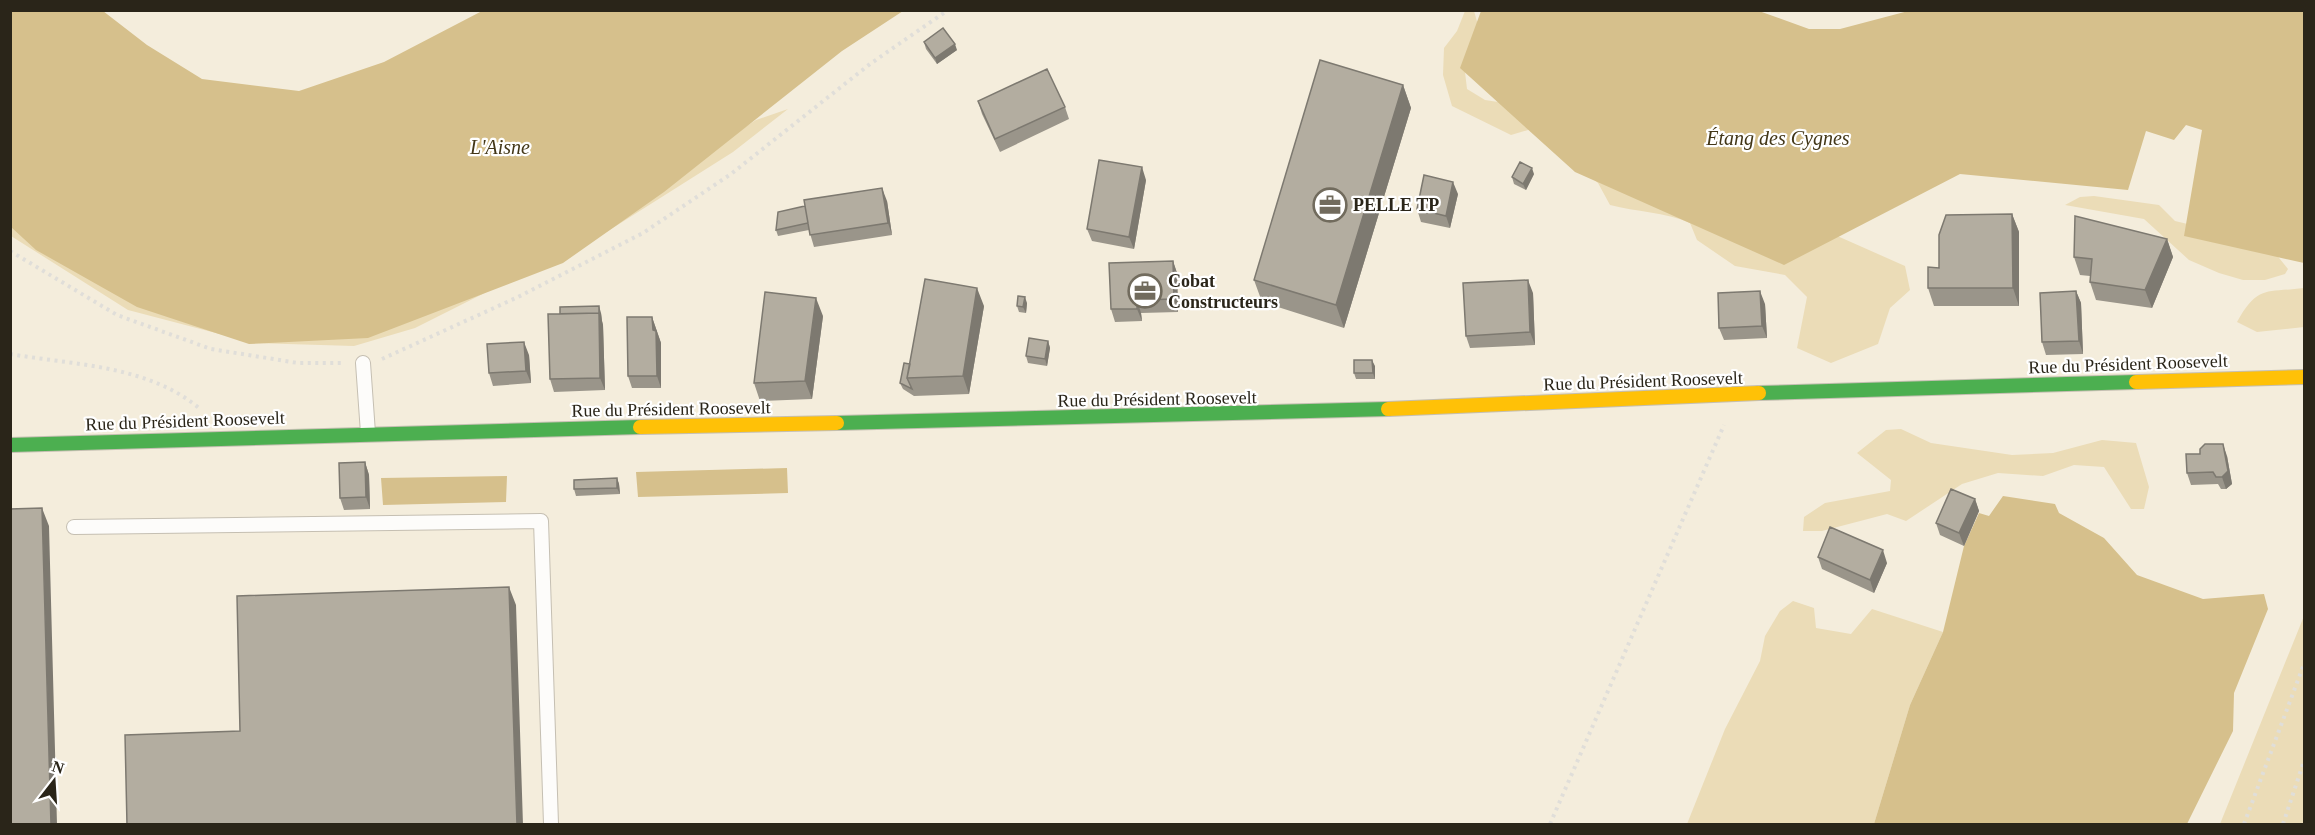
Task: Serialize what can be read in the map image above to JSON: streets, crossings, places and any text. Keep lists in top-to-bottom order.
{
  "streets": {
    "street": ["Rue du Président Roosevelt"]
  },
  "water": ["Étang des Cygnes", "L'Aisne"],
  "places": {
    "office": ["PELLE TP", "Cobat Constructeurs"]
  },
  "north": "top"
}
